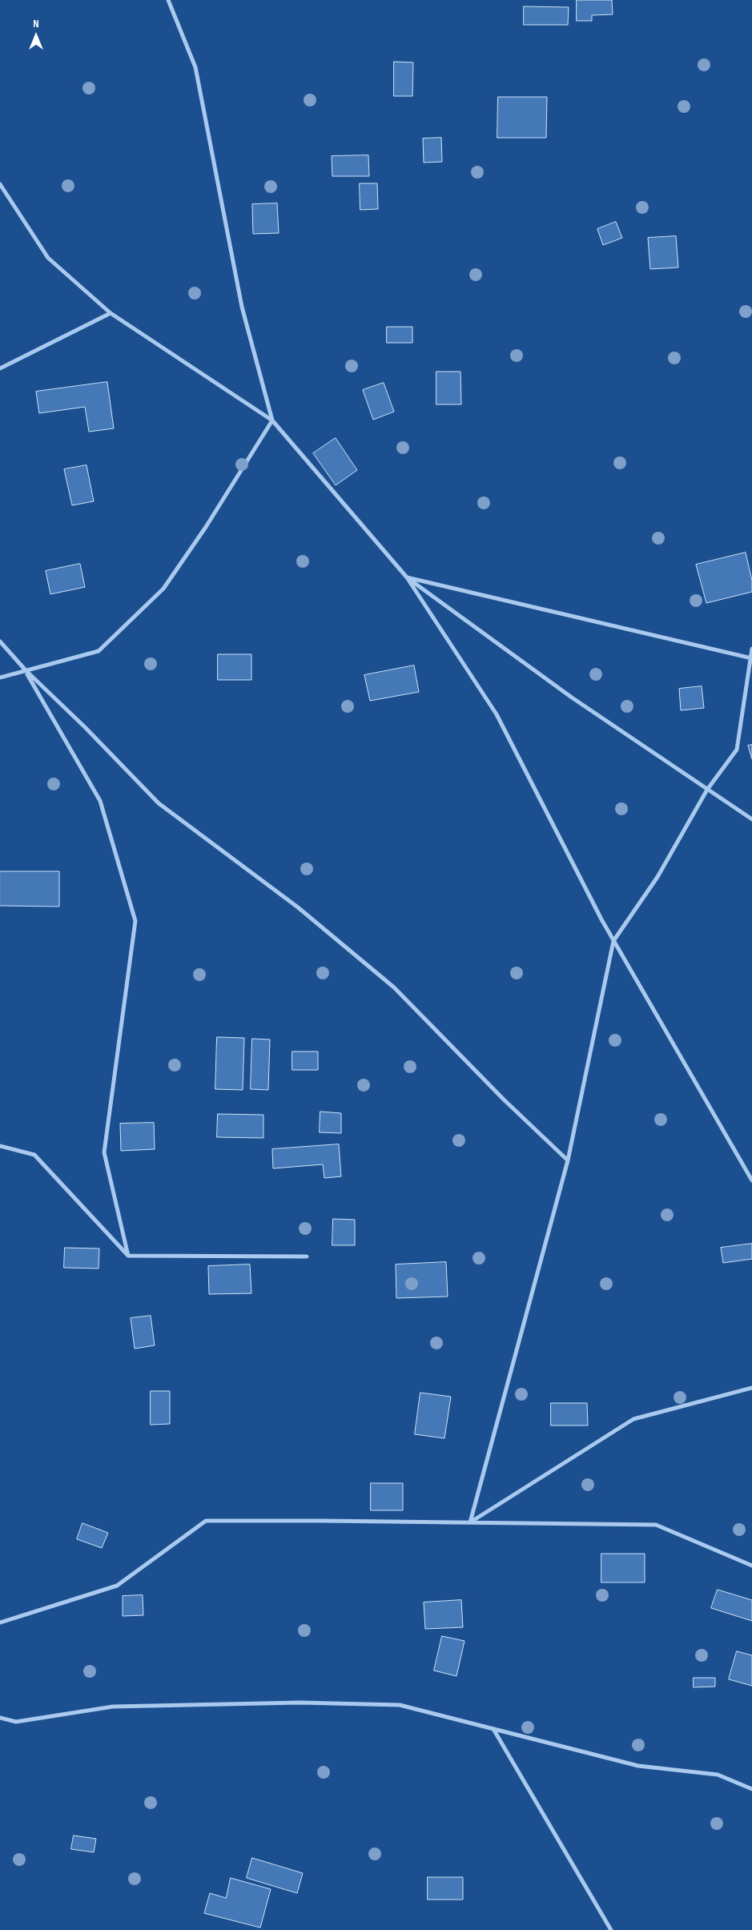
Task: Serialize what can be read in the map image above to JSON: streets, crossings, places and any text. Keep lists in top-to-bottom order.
{
  "north": "top"
}
